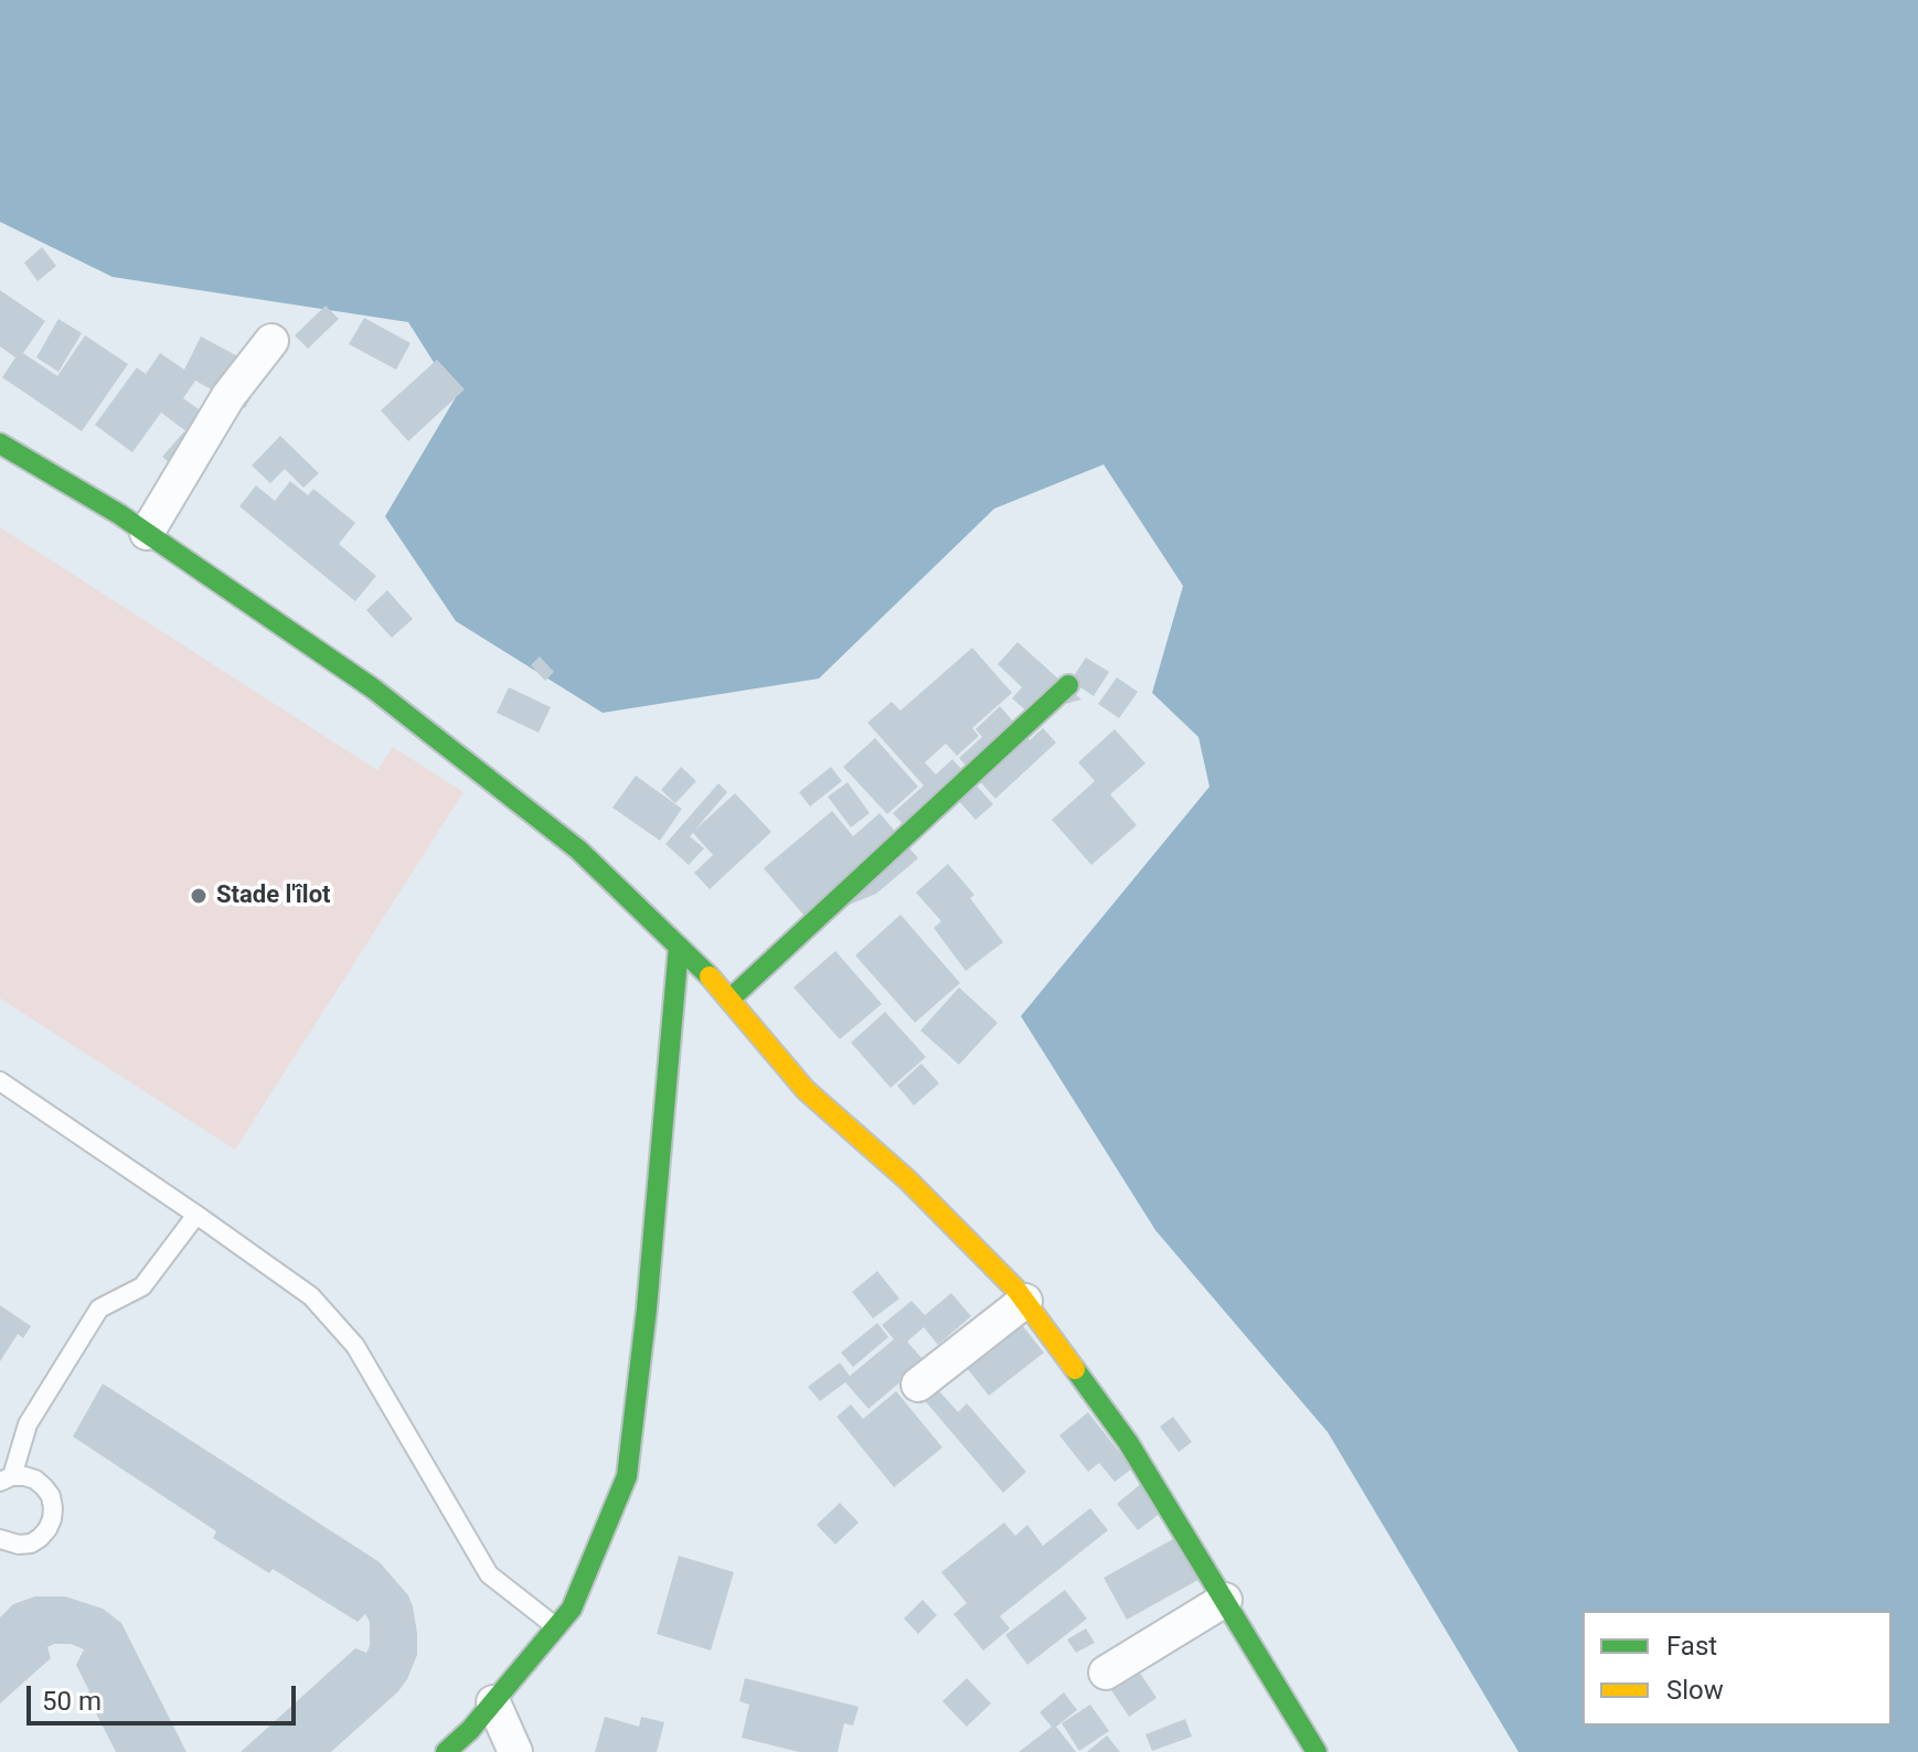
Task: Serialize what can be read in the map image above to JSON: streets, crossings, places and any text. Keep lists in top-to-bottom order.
{
  "places": ["Stade l'îlot"],
  "legend": ["Fast", "Slow"],
  "scale_bar": "50 m"
}
